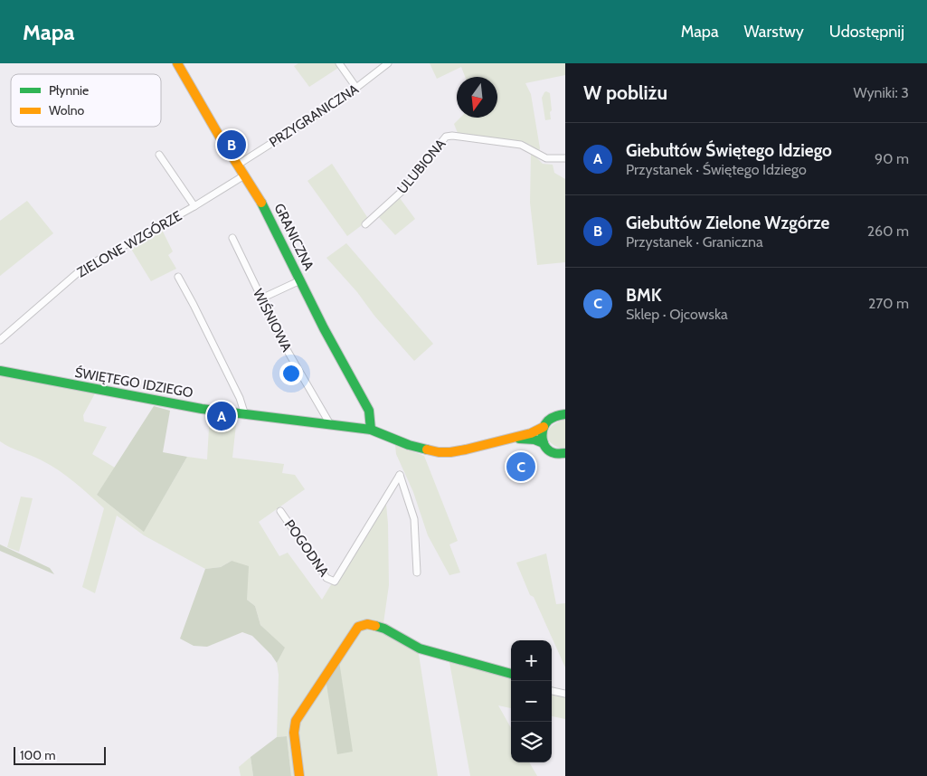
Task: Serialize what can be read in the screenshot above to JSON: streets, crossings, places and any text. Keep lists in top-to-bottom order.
{
  "streets": {
    "street": [
      "PRZYGRANICZNA",
      "ULUBIONA",
      "GRANICZNA",
      "ZIELONE WZGÓRZE",
      "WIŚNIOWA",
      "ŚWIĘTEGO IDZIEGO",
      "POGODNA"
    ]
  },
  "crossings": [
    ["PRZYGRANICZNA", "GRANICZNA"],
    ["GRANICZNA", "ZIELONE WZGÓRZE"],
    ["GRANICZNA", "ŚWIĘTEGO IDZIEGO"],
    ["WIŚNIOWA", "ŚWIĘTEGO IDZIEGO"]
  ],
  "legend": ["Płynnie", "Wolno"],
  "scale_bar": "100 m",
  "north": "bottom",
  "page": {
    "header": "Mapa",
    "nav": ["Mapa", "Warstwy", "Udostępnij"],
    "heading": ["W pobliżu", "Wyniki: 3"],
    "list": [
      {
        "mark": "A",
        "name": "Giebułtów Świętego Idziego",
        "note": "Przystanek · Świętego Idziego",
        "value": "90 m"
      },
      {
        "mark": "B",
        "name": "Giebułtów Zielone Wzgórze",
        "note": "Przystanek · Graniczna",
        "value": "260 m"
      },
      {
        "mark": "C",
        "name": "BMK",
        "note": "Sklep · Ojcowska",
        "value": "270 m"
      }
    ],
    "pins": ["B", "A", "C"],
    "map_buttons": ["+", "−"],
    "scale": "100 m"
  }
}
